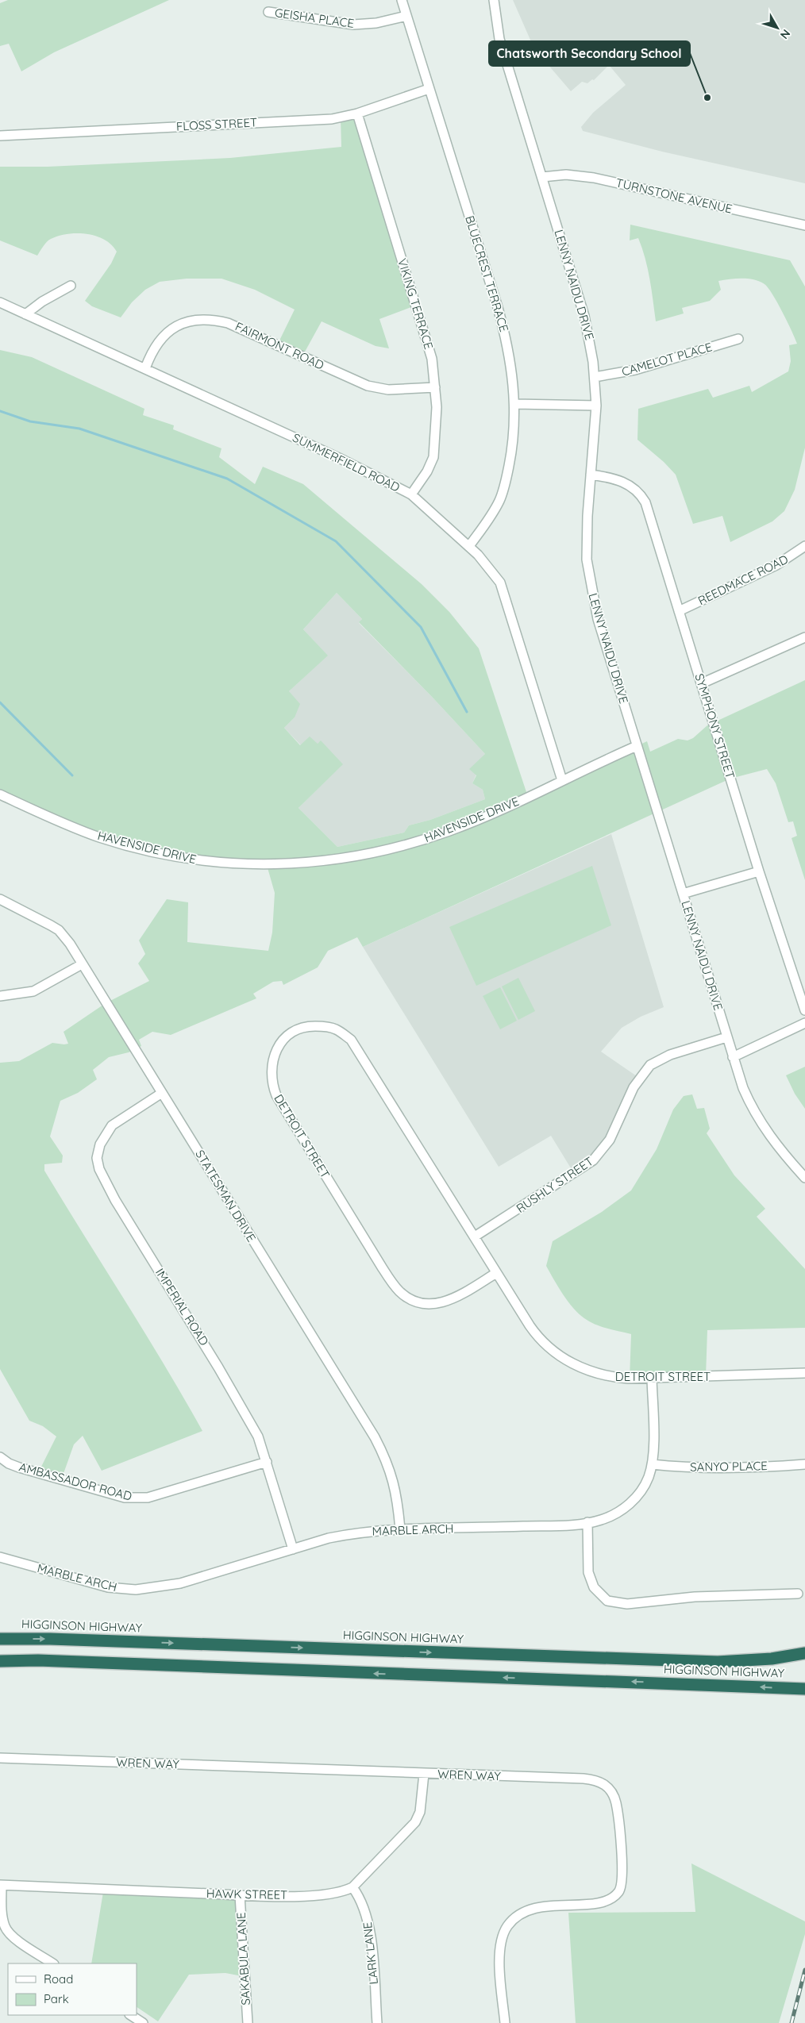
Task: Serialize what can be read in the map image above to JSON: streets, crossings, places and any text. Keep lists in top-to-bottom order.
{
  "streets": {
    "highway": ["HIGGINSON HIGHWAY"],
    "street": [
      "GEISHA PLACE",
      "FLOSS STREET",
      "TURNSTONE AVENUE",
      "BLUECREST TERRACE",
      "LENNY NAIDU DRIVE",
      "VIKING TERRACE",
      "FAIRMONT ROAD",
      "CAMELOT PLACE",
      "SUMMERFIELD ROAD",
      "REEDMACE ROAD",
      "SYMPHONY STREET",
      "HAVENSIDE DRIVE",
      "DETROIT STREET",
      "RUSHLY STREET",
      "STATESMAN DRIVE",
      "IMPERIAL ROAD",
      "SANYO PLACE",
      "AMBASSADOR ROAD",
      "MARBLE ARCH",
      "WREN WAY",
      "HAWK STREET",
      "LARK LANE",
      "SAKABULA LANE"
    ]
  },
  "crossings": [
    ["GEISHA PLACE", "BLUECREST TERRACE"],
    ["FLOSS STREET", "BLUECREST TERRACE"],
    ["FLOSS STREET", "VIKING TERRACE"],
    ["TURNSTONE AVENUE", "LENNY NAIDU DRIVE"],
    ["BLUECREST TERRACE", "SUMMERFIELD ROAD"],
    ["LENNY NAIDU DRIVE", "CAMELOT PLACE"],
    ["LENNY NAIDU DRIVE", "SYMPHONY STREET"],
    ["LENNY NAIDU DRIVE", "HAVENSIDE DRIVE"],
    ["LENNY NAIDU DRIVE", "RUSHLY STREET"],
    ["VIKING TERRACE", "FAIRMONT ROAD"],
    ["VIKING TERRACE", "SUMMERFIELD ROAD"],
    ["FAIRMONT ROAD", "SUMMERFIELD ROAD"],
    ["SUMMERFIELD ROAD", "HAVENSIDE DRIVE"],
    ["REEDMACE ROAD", "SYMPHONY STREET"],
    ["DETROIT STREET", "RUSHLY STREET"],
    ["DETROIT STREET", "MARBLE ARCH"],
    ["STATESMAN DRIVE", "IMPERIAL ROAD"],
    ["STATESMAN DRIVE", "MARBLE ARCH"],
    ["IMPERIAL ROAD", "AMBASSADOR ROAD"],
    ["IMPERIAL ROAD", "MARBLE ARCH"],
    ["SANYO PLACE", "MARBLE ARCH"],
    ["WREN WAY", "HAWK STREET"],
    ["HAWK STREET", "LARK LANE"],
    ["HAWK STREET", "SAKABULA LANE"]
  ],
  "places": ["Chatsworth Secondary School"],
  "legend": ["Road", "Park"],
  "north": "bottom right"
}
